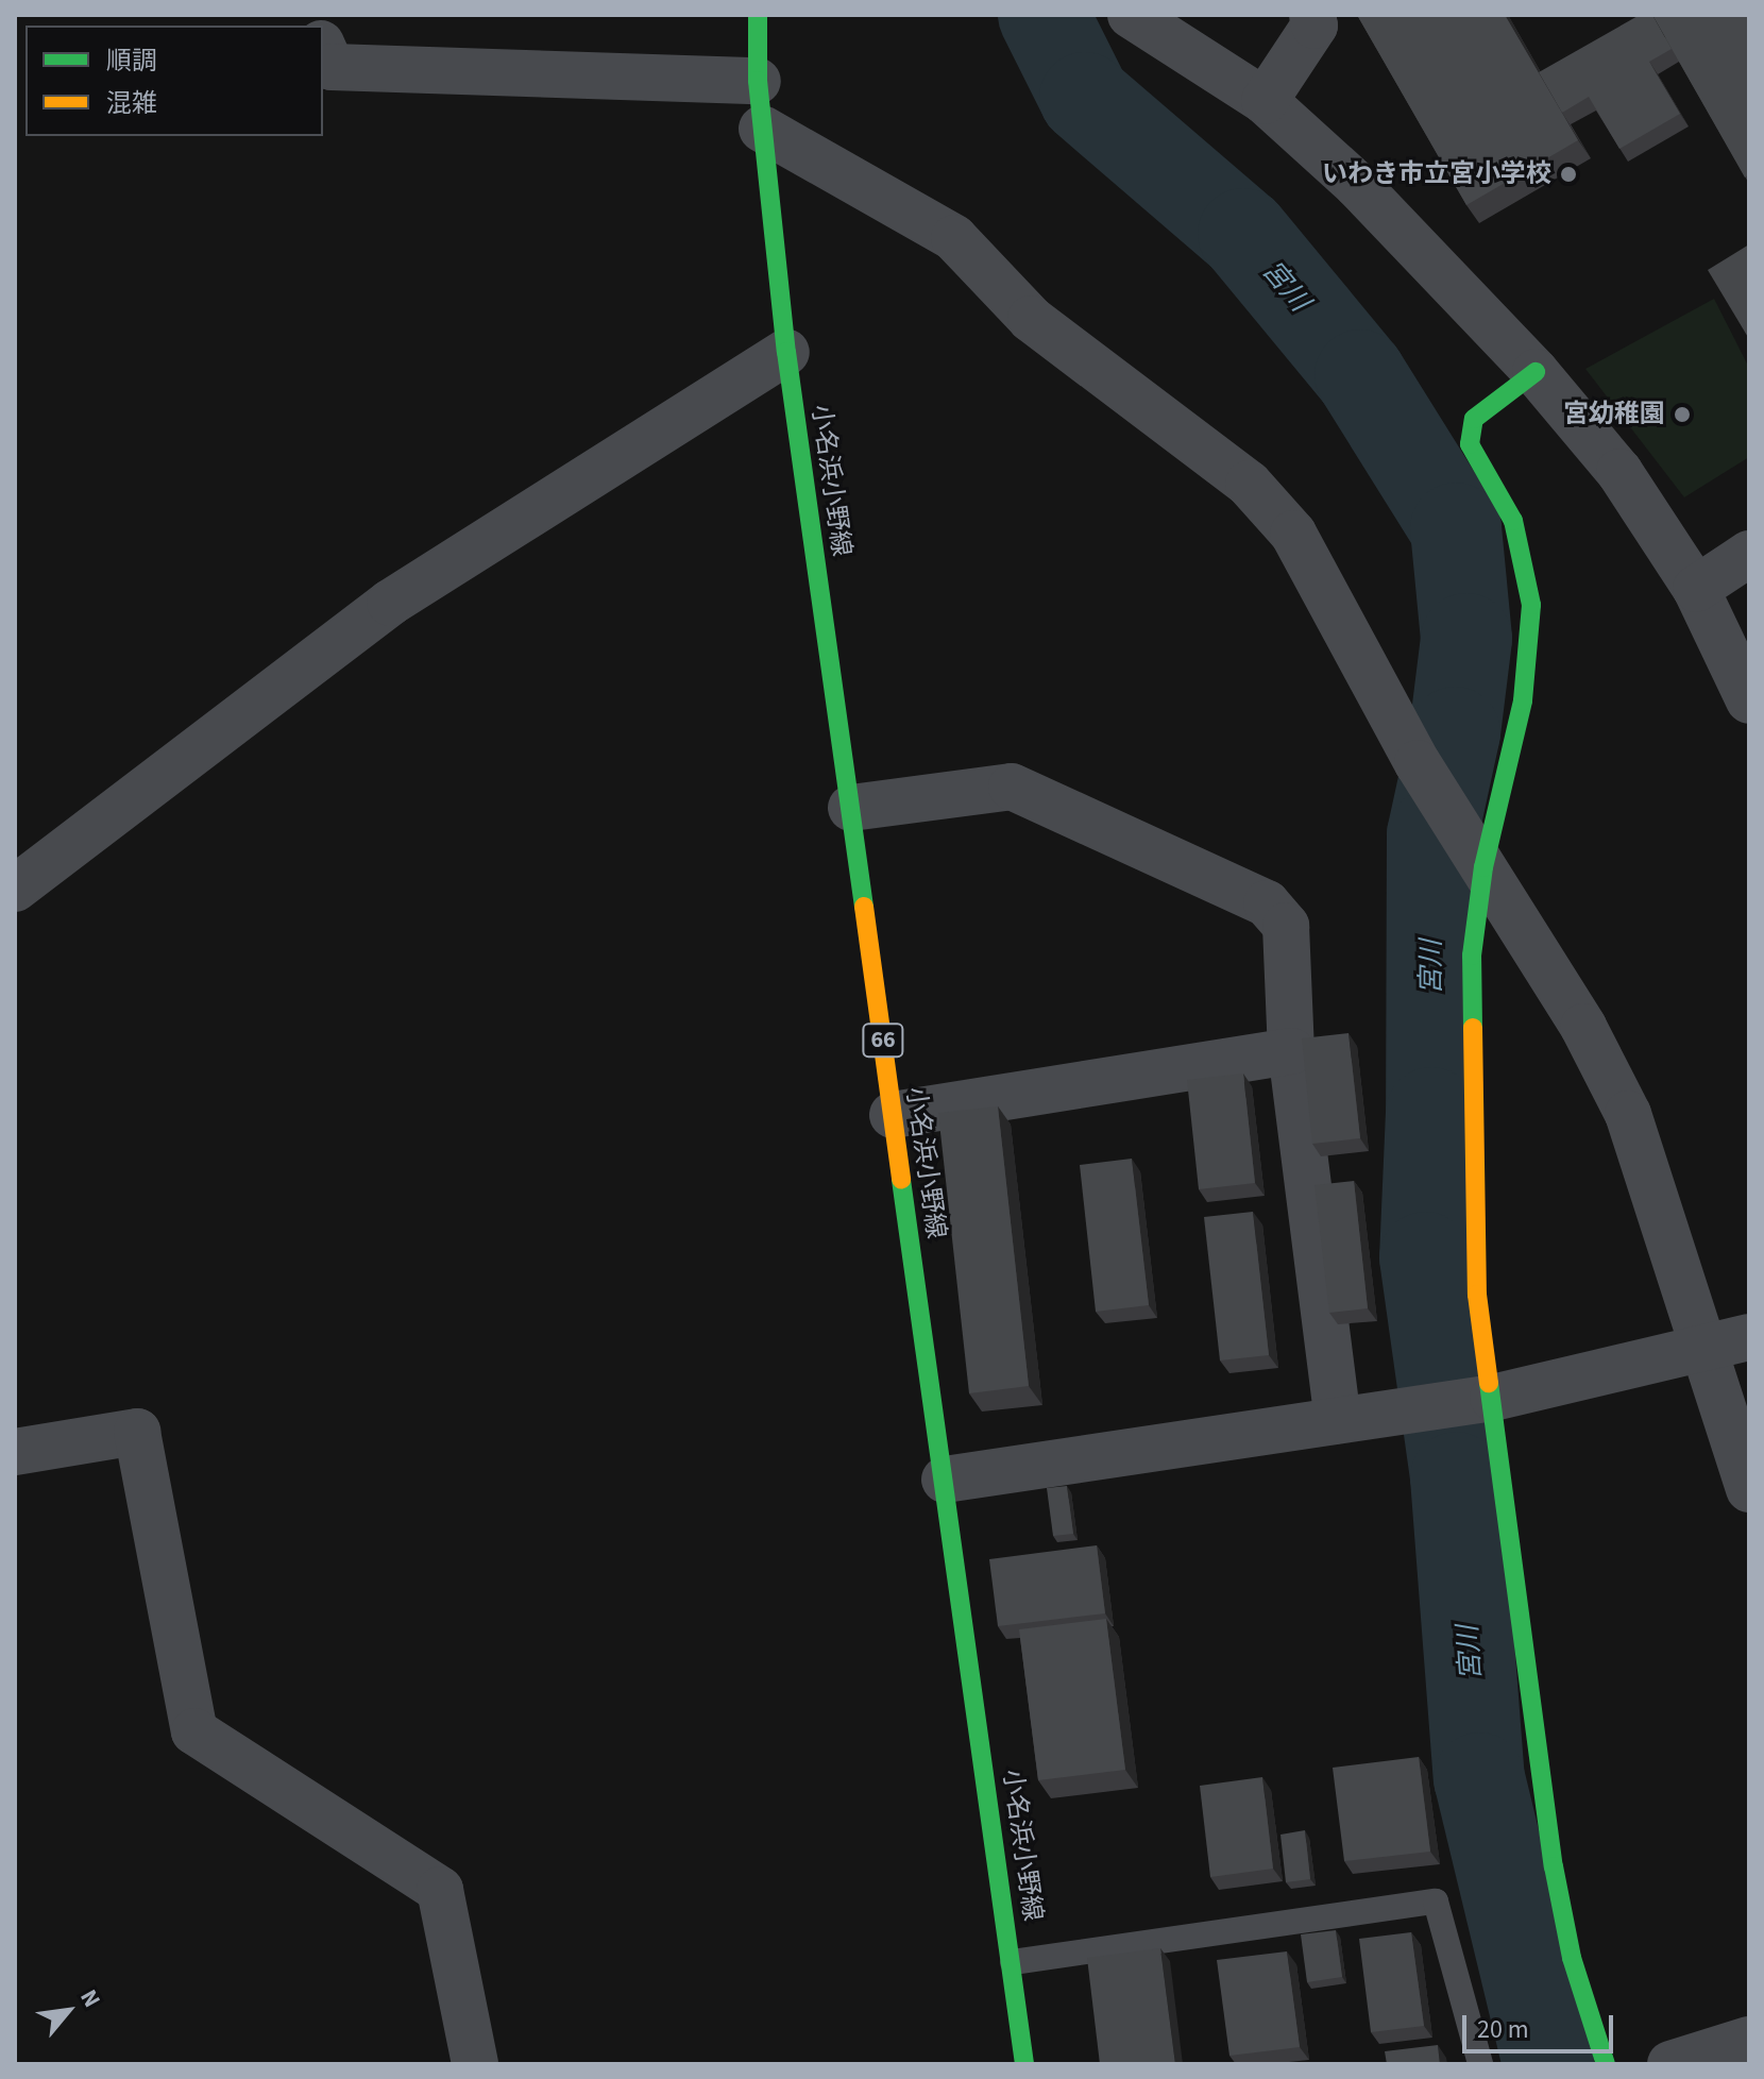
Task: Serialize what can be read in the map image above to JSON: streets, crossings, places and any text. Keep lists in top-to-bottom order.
{
  "streets": {
    "main road": ["小名浜小野線", "66"]
  },
  "water": ["宮川"],
  "places": ["いわき市立宮小学校", "宮幼稚園"],
  "legend": ["順調", "混雑"],
  "scale_bar": "20 m",
  "north": "top right"
}
